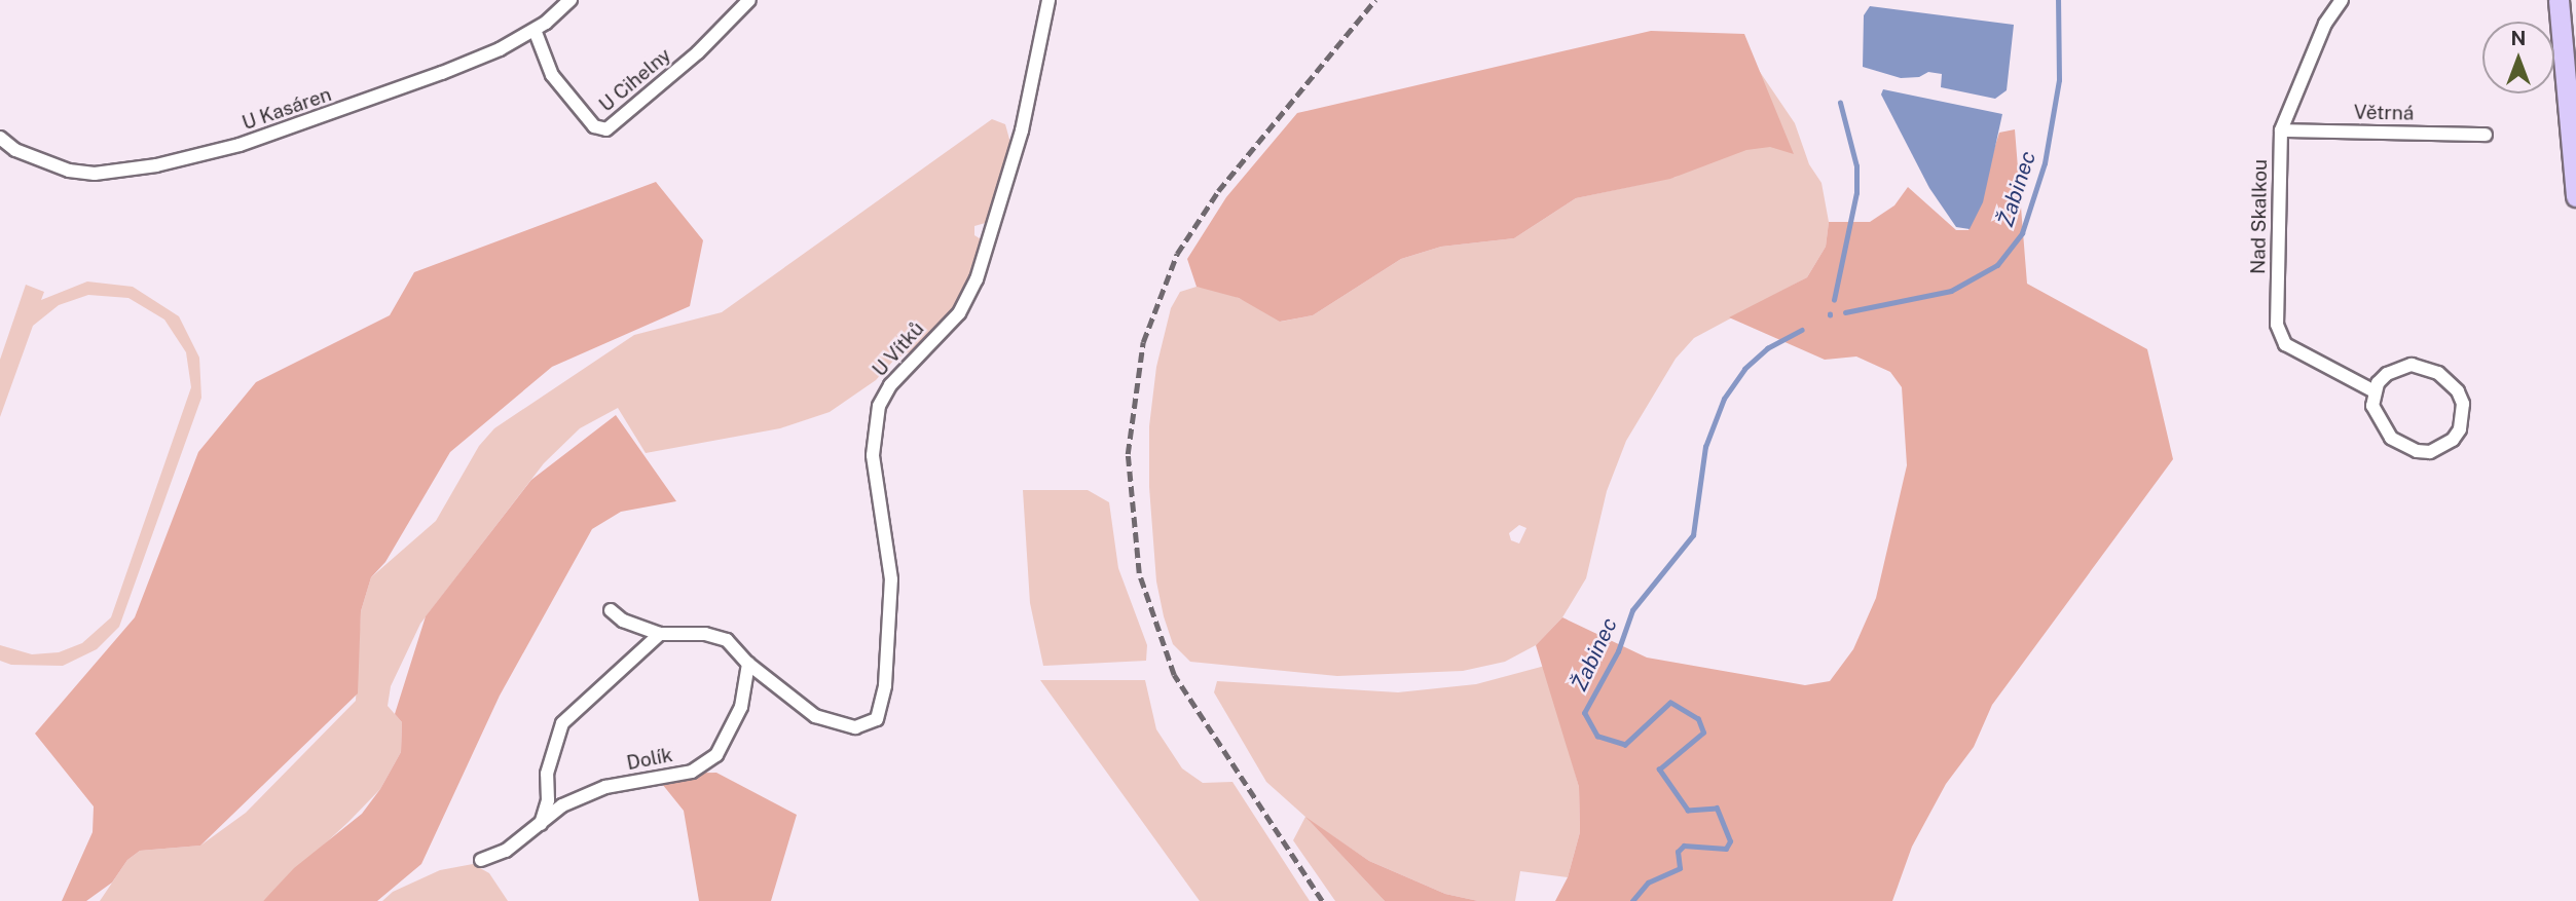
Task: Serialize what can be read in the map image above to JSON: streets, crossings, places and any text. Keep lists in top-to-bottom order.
{
  "streets": {
    "street": [
      "U Cihelny",
      "U Kasáren",
      "Větrná",
      "Nad Skalkou",
      "U Vítků",
      "Dolík"
    ]
  },
  "crossings": [
    ["U Cihelny", "U Kasáren"],
    ["Větrná", "Nad Skalkou"],
    ["U Vítků", "Dolík"]
  ],
  "water": ["Žabinec"],
  "north": "top"
}
